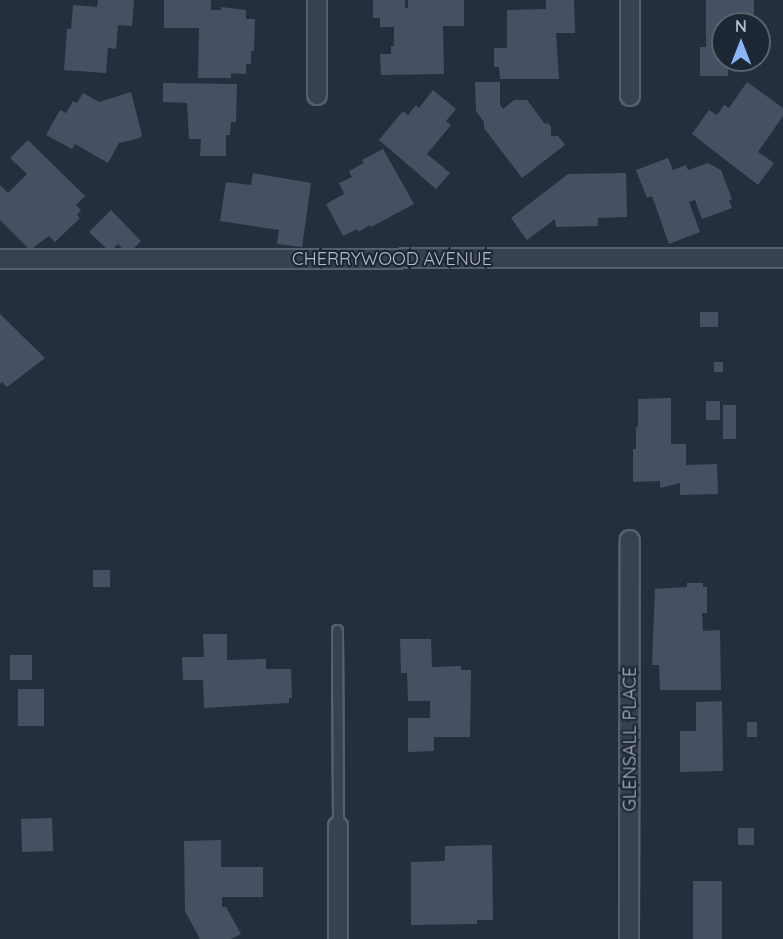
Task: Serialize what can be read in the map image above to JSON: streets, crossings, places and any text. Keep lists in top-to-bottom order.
{
  "streets": {
    "street": ["CHERRYWOOD AVENUE", "GLENSALL PLACE"]
  },
  "north": "top"
}
